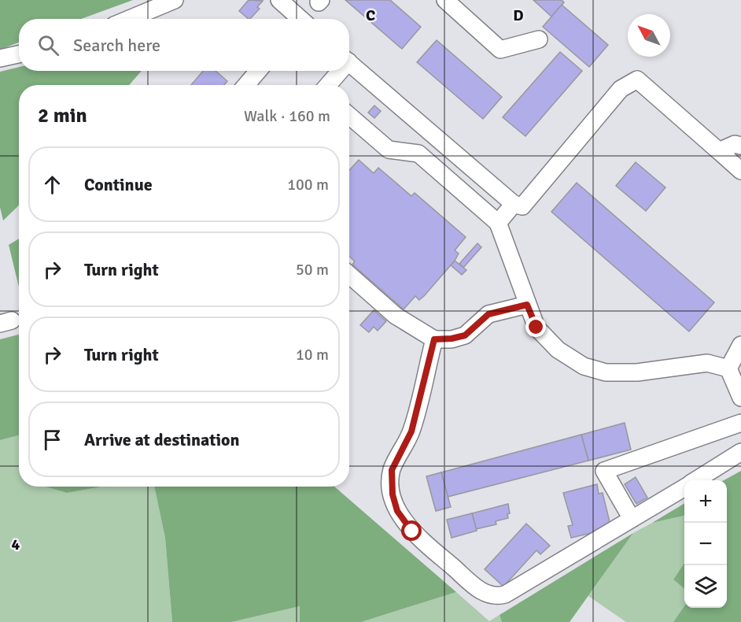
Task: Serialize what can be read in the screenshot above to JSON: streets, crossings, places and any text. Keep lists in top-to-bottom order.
{
  "north": "top left",
  "page": {
    "search": "Search here",
    "heading": ["2 min", "Walk · 160 m"],
    "list": [
      ["Continue", "100 m"],
      ["Turn right", "50 m"],
      ["Turn right", "10 m"],
      "Arrive at destination"
    ],
    "map_buttons": ["+", "−"]
  },
  "grid": {
    "columns": ["C", "D"],
    "rows": ["4"]
  }
}
